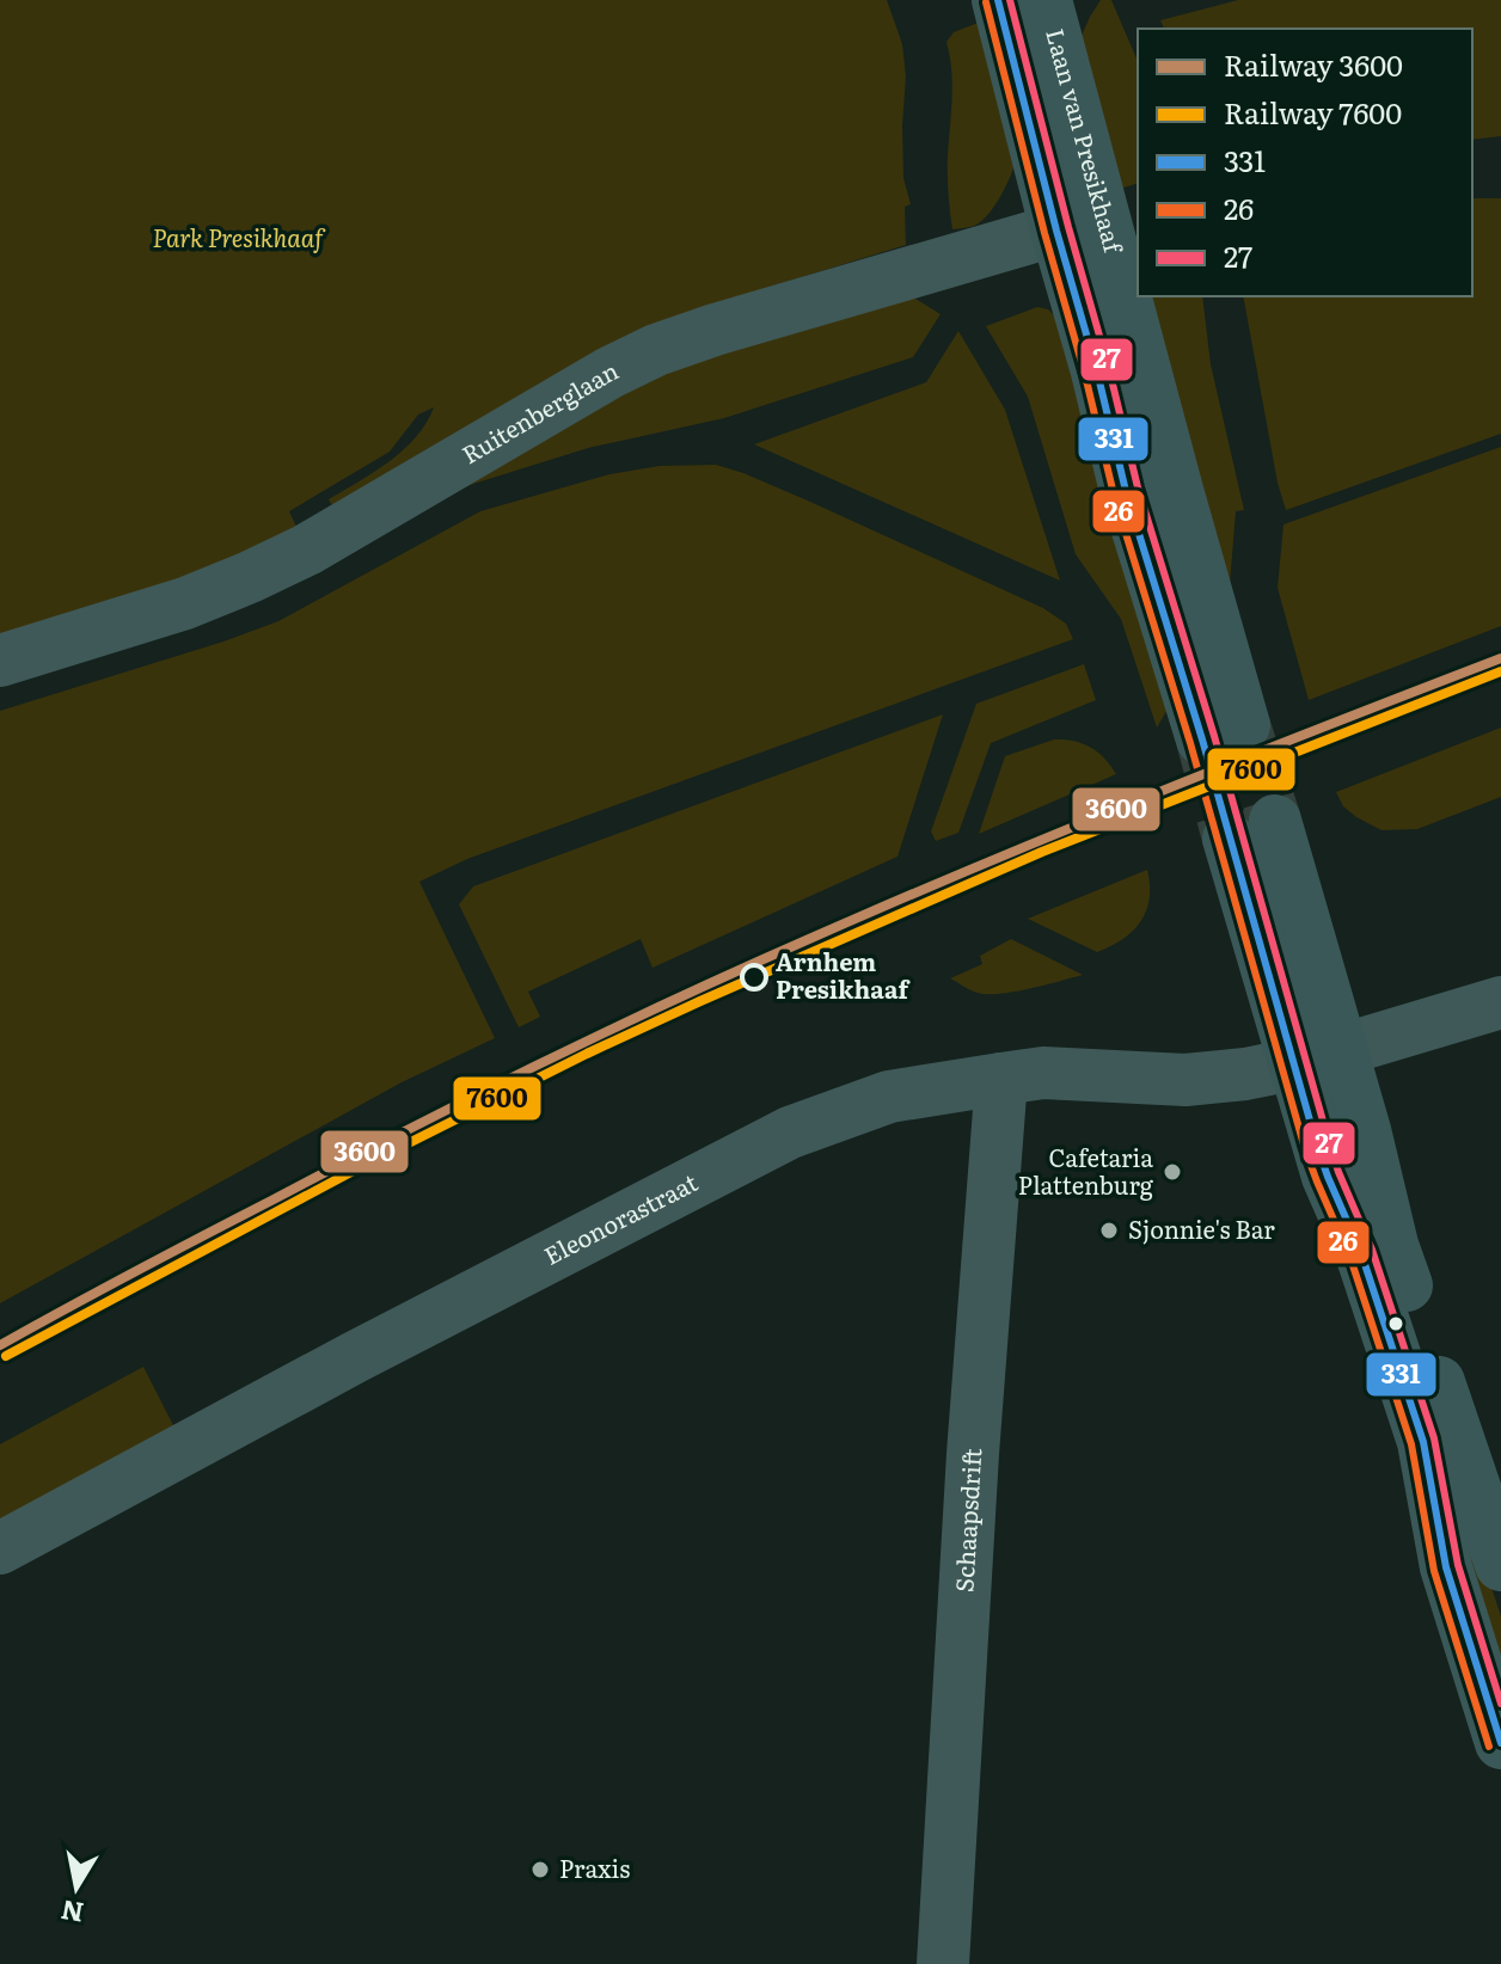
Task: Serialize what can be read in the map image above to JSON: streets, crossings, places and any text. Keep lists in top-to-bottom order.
{
  "streets": {
    "street": [
      "Laan van Presikhaaf",
      "Ruitenberglaan",
      "Eleonorastraat",
      "Schaapsdrift"
    ]
  },
  "crossings": [
    ["Laan van Presikhaaf", "Ruitenberglaan"],
    ["Eleonorastraat", "Schaapsdrift"]
  ],
  "parks": ["Park Presikhaaf"],
  "places": [
    "Arnhem Presikhaaf",
    "Cafetaria Plattenburg",
    "Sjonnie's Bar",
    "Praxis"
  ],
  "lines": [
    "transit line 331",
    "transit line 27",
    "transit line 26",
    "rail line 3600",
    "rail line 7600"
  ],
  "legend": [
    "Railway 3600",
    "Railway 7600",
    "331",
    "26",
    "27"
  ],
  "north": "bottom"
}
